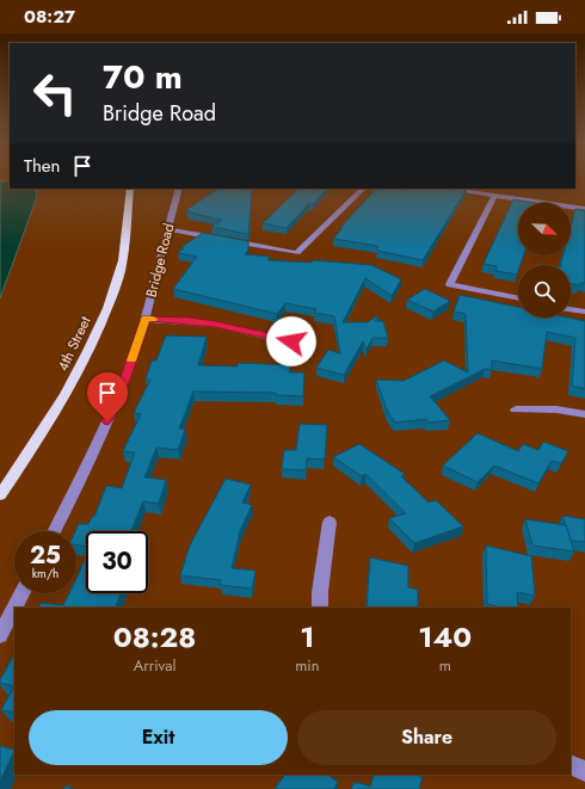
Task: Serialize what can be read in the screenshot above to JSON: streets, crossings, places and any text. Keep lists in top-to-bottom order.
{
  "streets": {
    "main road": ["4th Street"],
    "street": ["Bridge Road"]
  },
  "north": "bottom right",
  "page": {
    "status": "08:27",
    "turn": ["70 m", "Bridge Road"],
    "then": "Then",
    "speed": "25 km/h",
    "limit": "30",
    "eta": [
      "08:28",
      "Arrival",
      "1",
      "min",
      "140",
      "m"
    ],
    "buttons": ["Exit", "Share"]
  }
}
